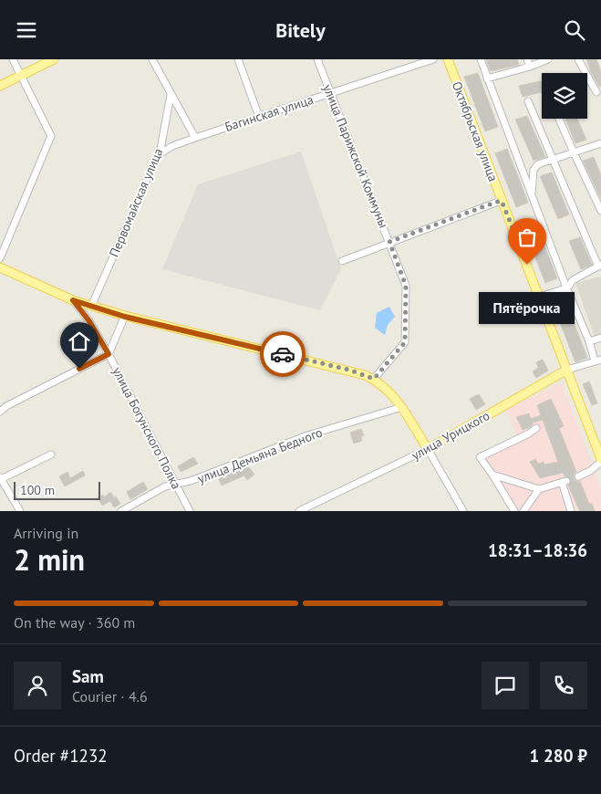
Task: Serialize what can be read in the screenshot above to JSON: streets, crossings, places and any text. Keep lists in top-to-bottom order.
{
  "streets": {
    "main road": ["Октябрьская улица", "улица Урицкого"],
    "street": [
      "Багинская улица",
      "улица Парижской Коммуны",
      "Первомайская улица",
      "улица Богунского Полка",
      "улица Демьяна Бедного"
    ]
  },
  "crossings": [
    ["Багинская улица", "улица Парижской Коммуны"],
    ["Багинская улица", "Первомайская улица"],
    ["Октябрьская улица", "улица Урицкого"],
    ["улица Богунского Полка", "улица Демьяна Бедного"]
  ],
  "places": ["Пятёрочка"],
  "scale_bar": "100 m",
  "page": {
    "header": "Bitely",
    "bubble": "Пятёрочка",
    "scale": "100 m",
    "heading": ["2 min", "Arriving in", "18:31–18:36"],
    "panel": [
      "Sam",
      "Courier · 4.6",
      "Order #1232",
      "1 280 ₽"
    ],
    "bar": "On the way · 360 m"
  }
}
